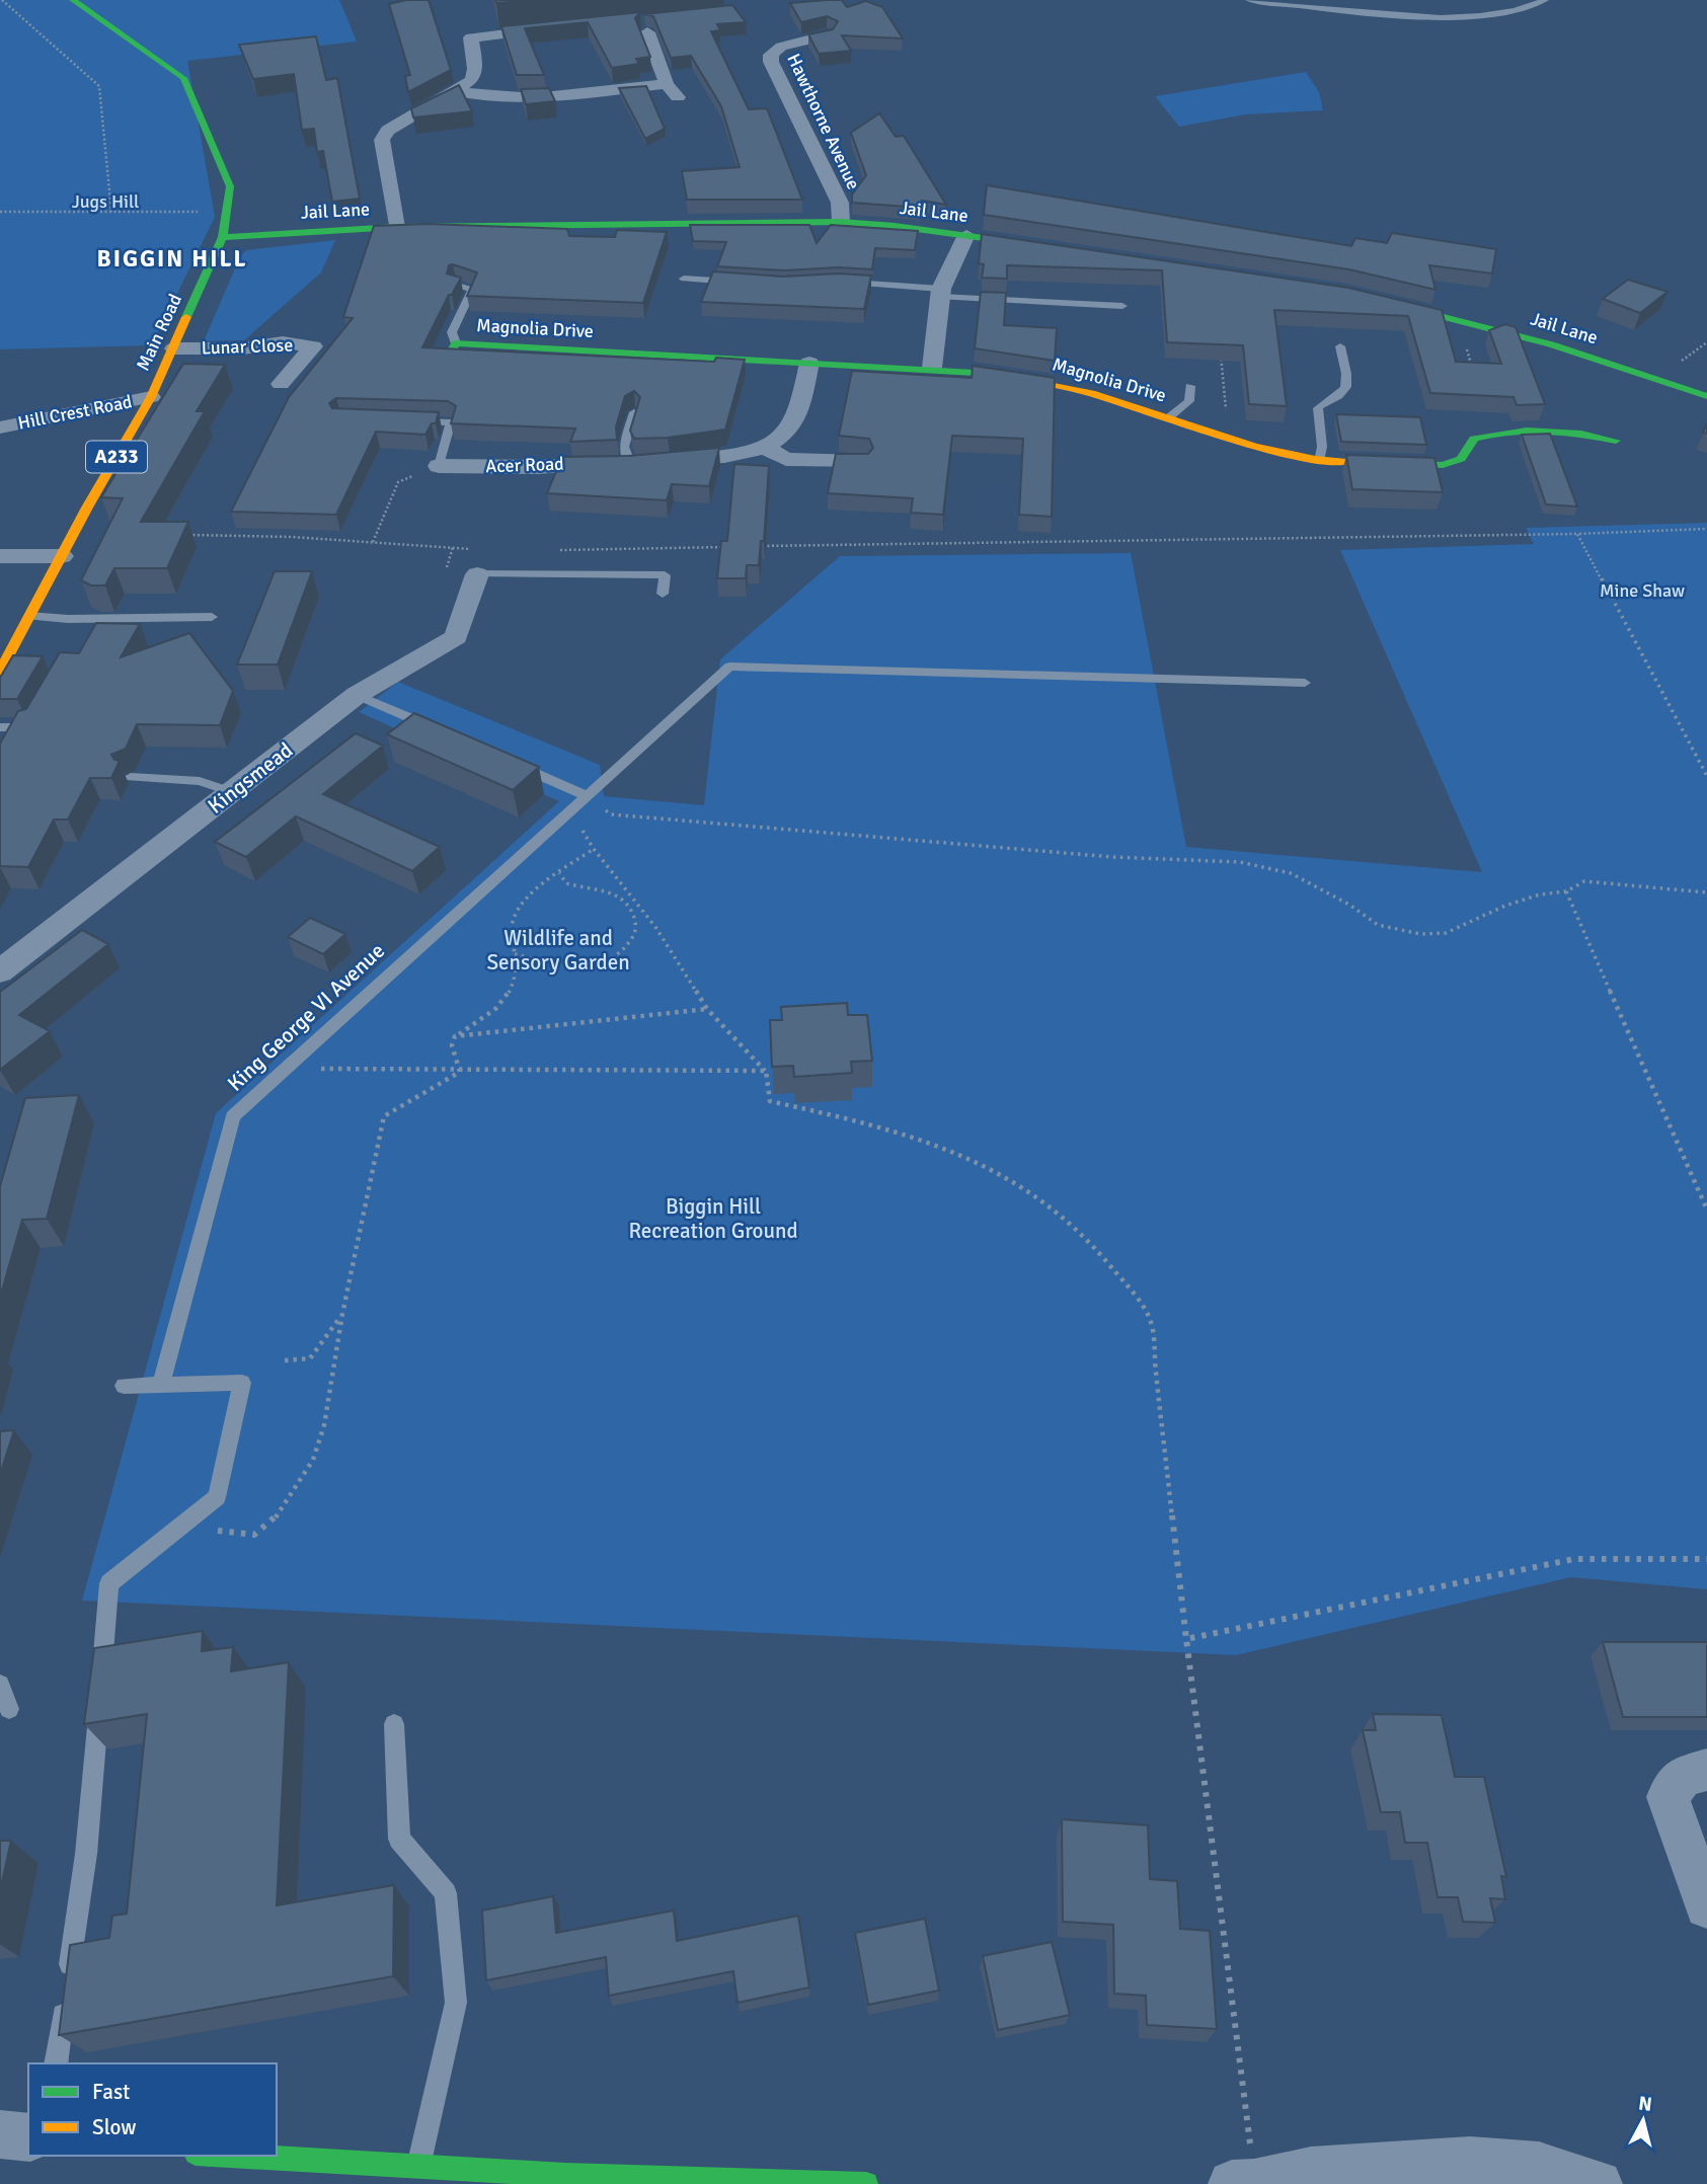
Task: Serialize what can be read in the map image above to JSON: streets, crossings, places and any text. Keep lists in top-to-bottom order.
{
  "streets": {
    "street": [
      "Hawthorne Avenue",
      "Jail Lane",
      "Magnolia Drive",
      "Main Road",
      "Lunar Close",
      "Hill Crest Road",
      "A233",
      "Acer Road",
      "Kingsmead"
    ],
    "lane": ["King George VI Avenue"]
  },
  "crossings": [
    ["Hawthorne Avenue", "Jail Lane"],
    ["Jail Lane", "Main Road"],
    ["Magnolia Drive", "Acer Road"],
    ["Main Road", "Lunar Close"],
    ["Main Road", "Hill Crest Road"]
  ],
  "districts": ["BIGGIN HILL"],
  "parks": [
    "Jugs Hill",
    "Mine Shaw",
    "Wildlife and Sensory Garden",
    "Biggin Hill Recreation Ground"
  ],
  "legend": ["Fast", "Slow"],
  "north": "top"
}
